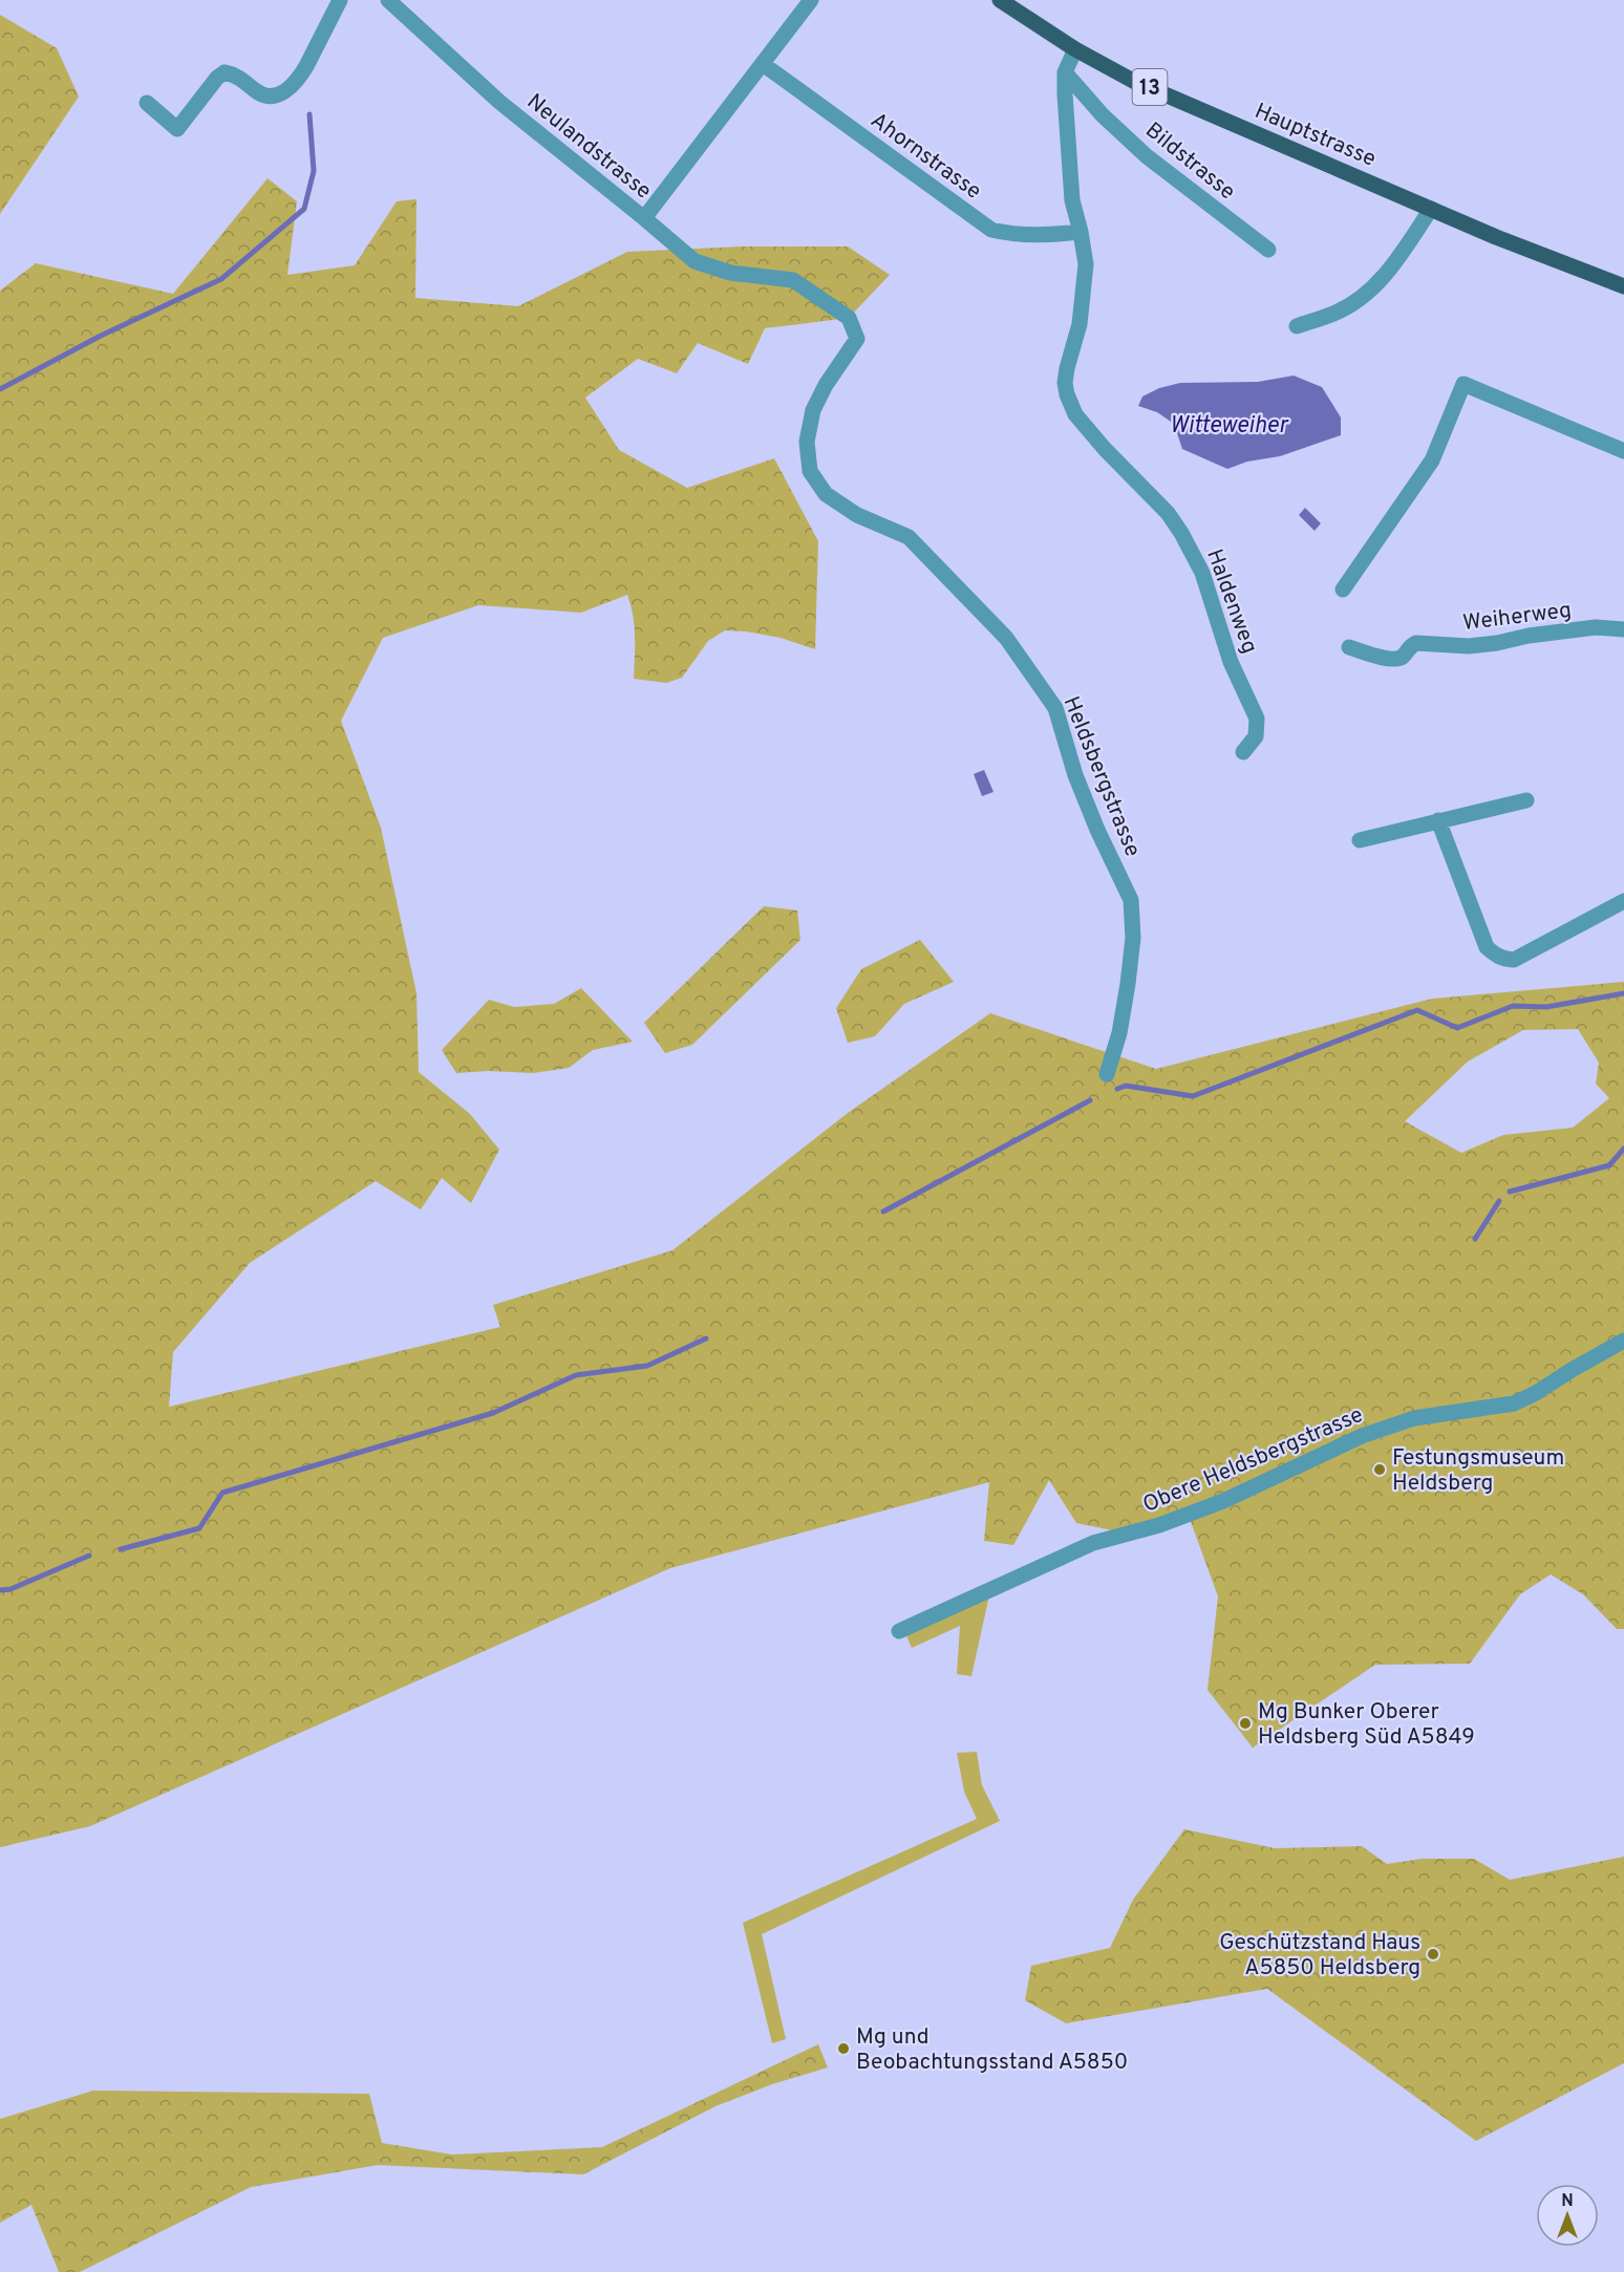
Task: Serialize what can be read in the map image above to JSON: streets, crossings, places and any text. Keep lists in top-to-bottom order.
{
  "streets": {
    "main road": ["13", "Hauptstrasse"],
    "street": [
      "Neulandstrasse",
      "Ahornstrasse",
      "Bildstrasse",
      "Haldenweg",
      "Weiherweg",
      "Heldsbergstrasse",
      "Obere Heldsbergstrasse"
    ]
  },
  "crossings": [
    ["Neulandstrasse", "Ahornstrasse"],
    ["Neulandstrasse", "Heldsbergstrasse"],
    ["Ahornstrasse", "Haldenweg"],
    ["Bildstrasse", "Haldenweg"]
  ],
  "water": ["Witteweiher"],
  "places": [
    "Festungsmuseum Heldsberg",
    "Mg Bunker Oberer Heldsberg Süd A5849",
    "Geschützstand Haus A5850 Heldsberg",
    "Mg und Beobachtungsstand A5850"
  ],
  "north": "top"
}
